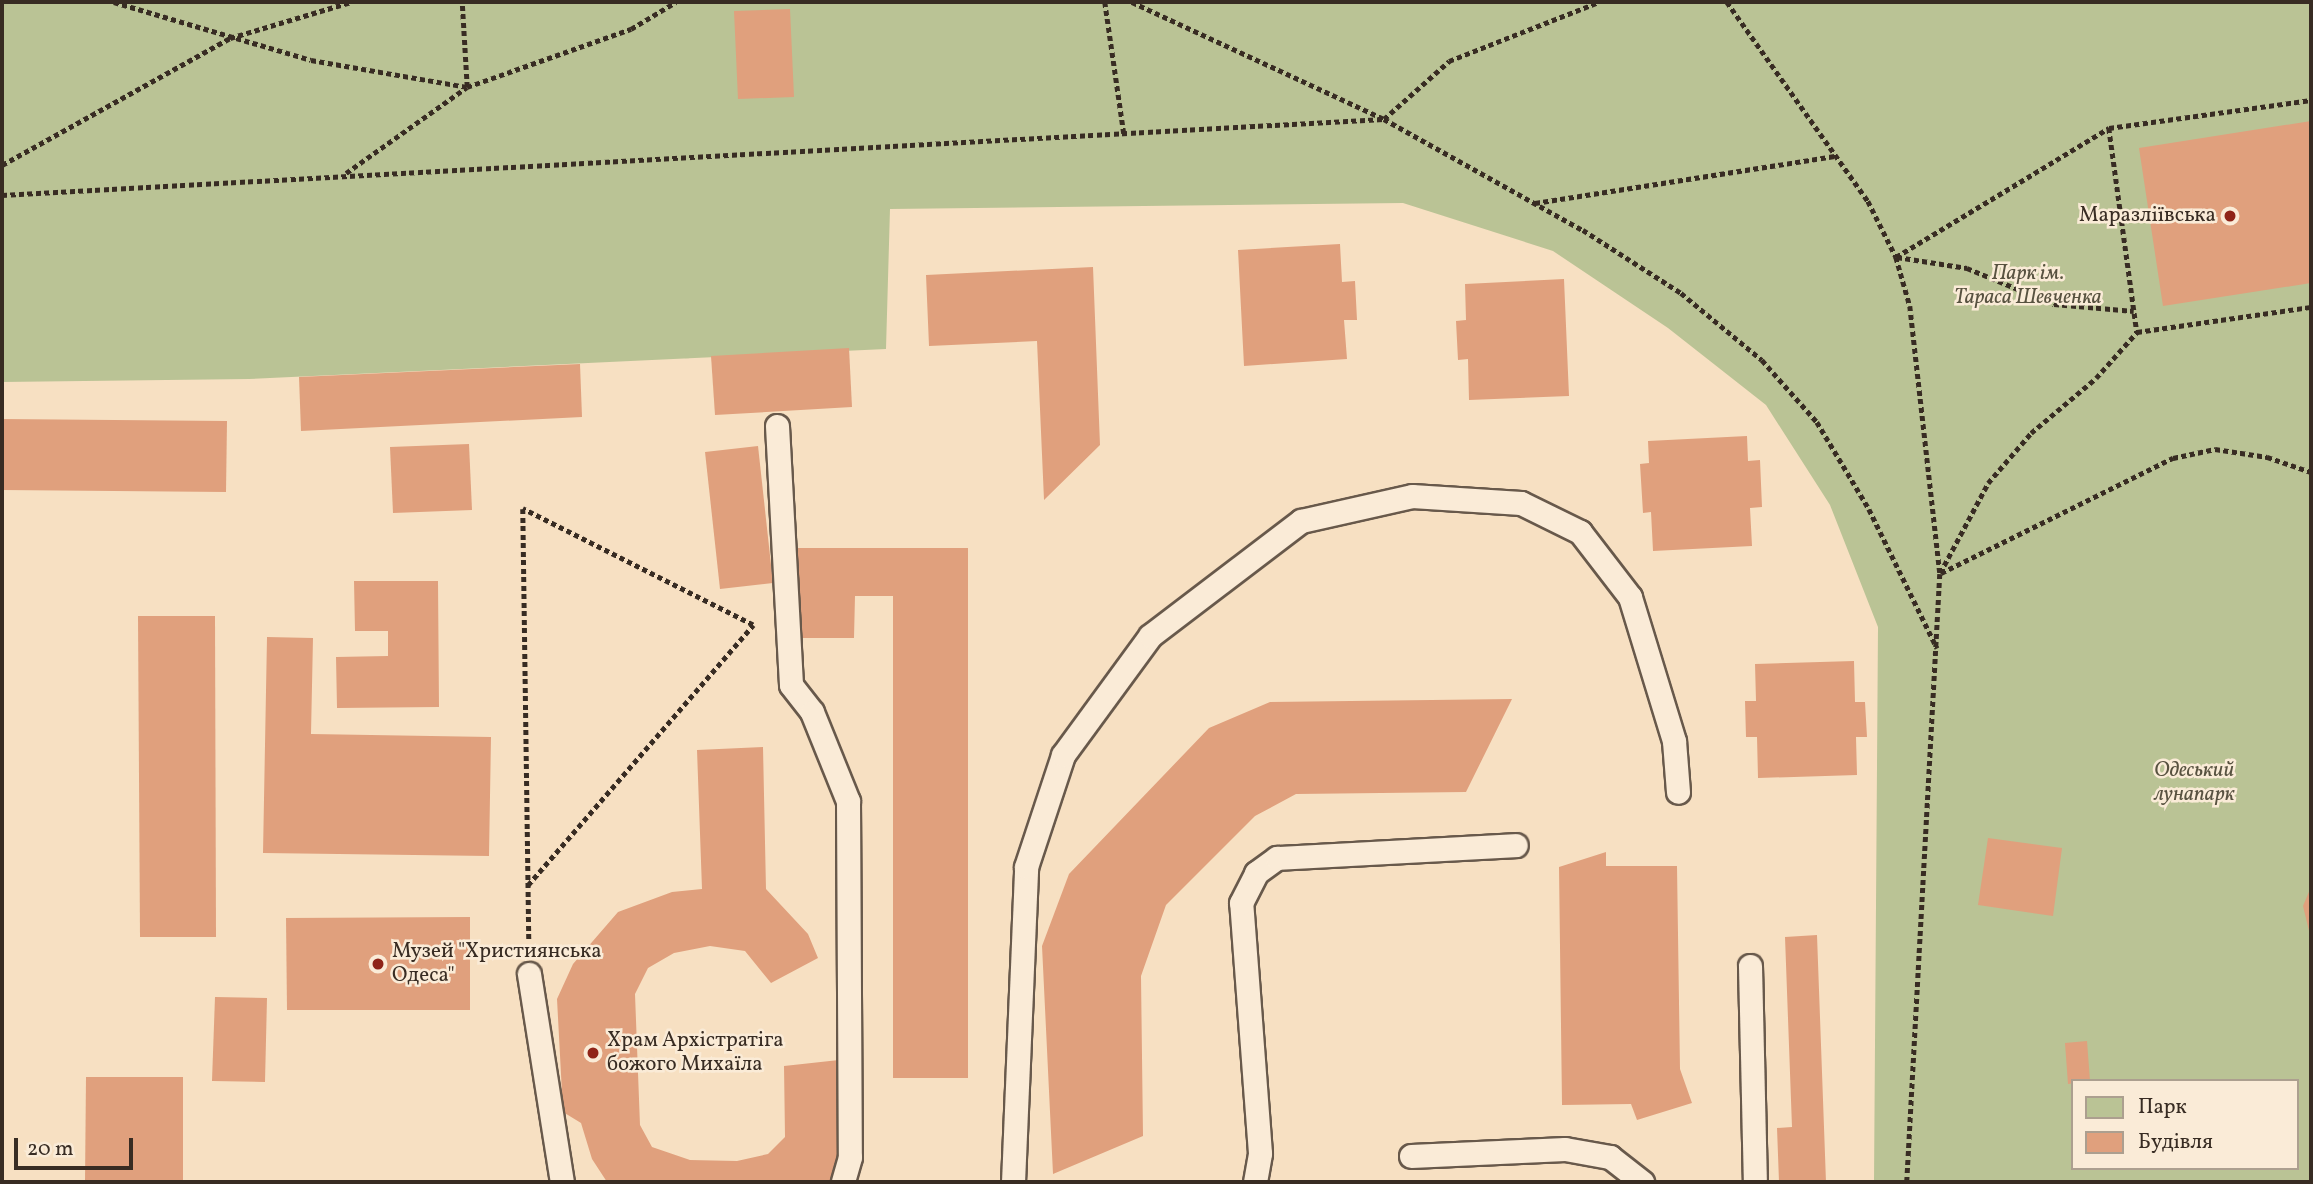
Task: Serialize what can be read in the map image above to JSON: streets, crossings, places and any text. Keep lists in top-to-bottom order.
{
  "parks": ["Парк ім. Тараса Шевченка", "Одеський лунапарк"],
  "places": ["Маразліївська", "Музей \"Християнська Одеса\"", "Храм Архістратіга божого Михаїла"],
  "legend": ["Парк", "Будівля"],
  "scale_bar": "20 m"
}
